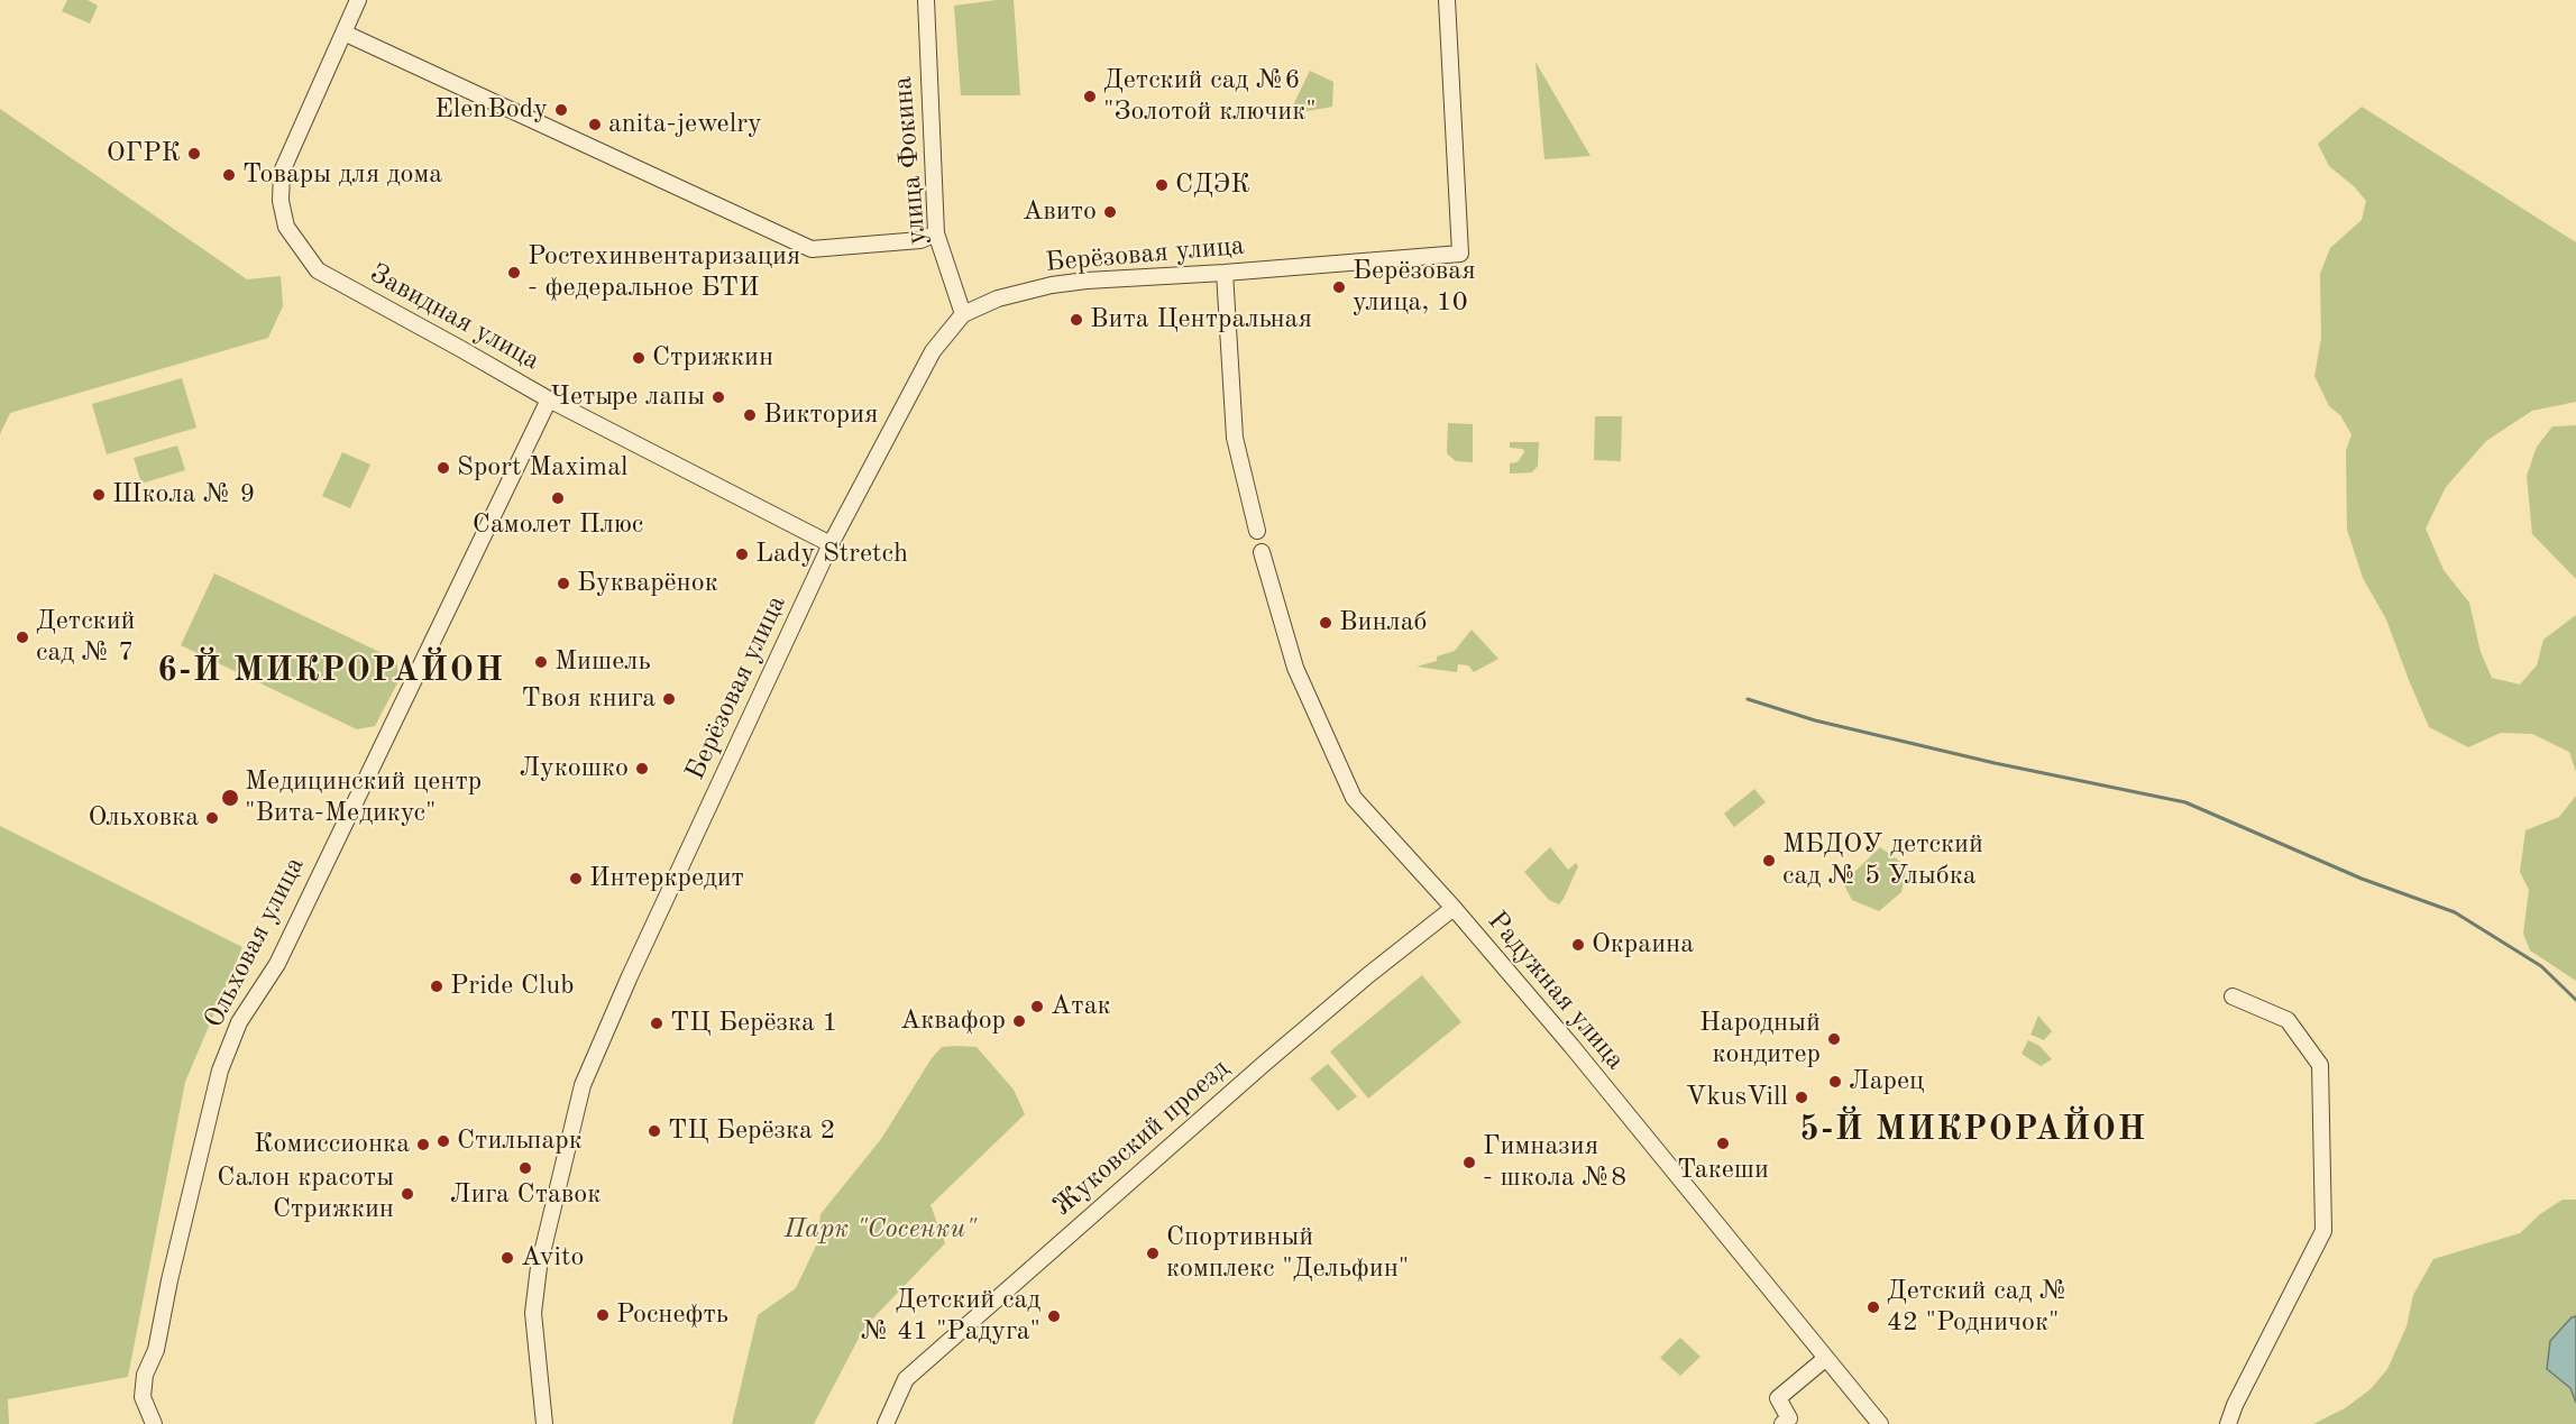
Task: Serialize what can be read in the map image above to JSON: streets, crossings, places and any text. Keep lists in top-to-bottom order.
{
  "streets": {
    "street": [
      "улица Фокина",
      "Берёзовая улица",
      "Завидная улица",
      "Ольховая улица",
      "Радужная улица",
      "Жуковский проезд"
    ]
  },
  "crossings": [
    ["улица Фокина", "Берёзовая улица"],
    ["Берёзовая улица", "Завидная улица"],
    ["Завидная улица", "Ольховая улица"],
    ["Радужная улица", "Жуковский проезд"]
  ],
  "districts": ["6-Й МИКРОРАЙОН", "5-Й МИКРОРАЙОН"],
  "parks": ["Парк \"Сосенки\""],
  "places": [
    "Детский сад №6 \"Золотой ключик\"",
    "ElenBody",
    "anita-jewelry",
    "ОГРК",
    "Товары для дома",
    "СДЭК",
    "Авито",
    "Ростехинвентаризация - федеральное БТИ",
    "Берёзовая улица, 10",
    "Вита Центральная",
    "Стрижкин",
    "Четыре лапы",
    "Виктория",
    "Sport Maximal",
    "Школа № 9",
    "Самолет Плюс",
    "Lady Stretch",
    "Букварёнок",
    "Винлаб",
    "Детский сад № 7",
    "Мишель",
    "Твоя книга",
    "Лукошко",
    "Медицинский центр \"Вита-Медикус\"",
    "Ольховка",
    "МБДОУ детский сад № 5 Улыбка",
    "Интеркредит",
    "Окраина",
    "Pride Club",
    "Атак",
    "Аквафор",
    "ТЦ Берёзка 1",
    "Народный кондитер",
    "Ларец",
    "VkusVill",
    "ТЦ Берёзка 2",
    "Стильпарк",
    "Такеши",
    "Комиссионка",
    "Гимназия - школа №8",
    "Лига Ставок",
    "Салон красоты Стрижкин",
    "Спортивный комплекс \"Дельфин\"",
    "Avito",
    "Детский сад № 42 \"Родничок\"",
    "Роснефть",
    "Детский сад № 41 \"Радуга\""
  ]
}
